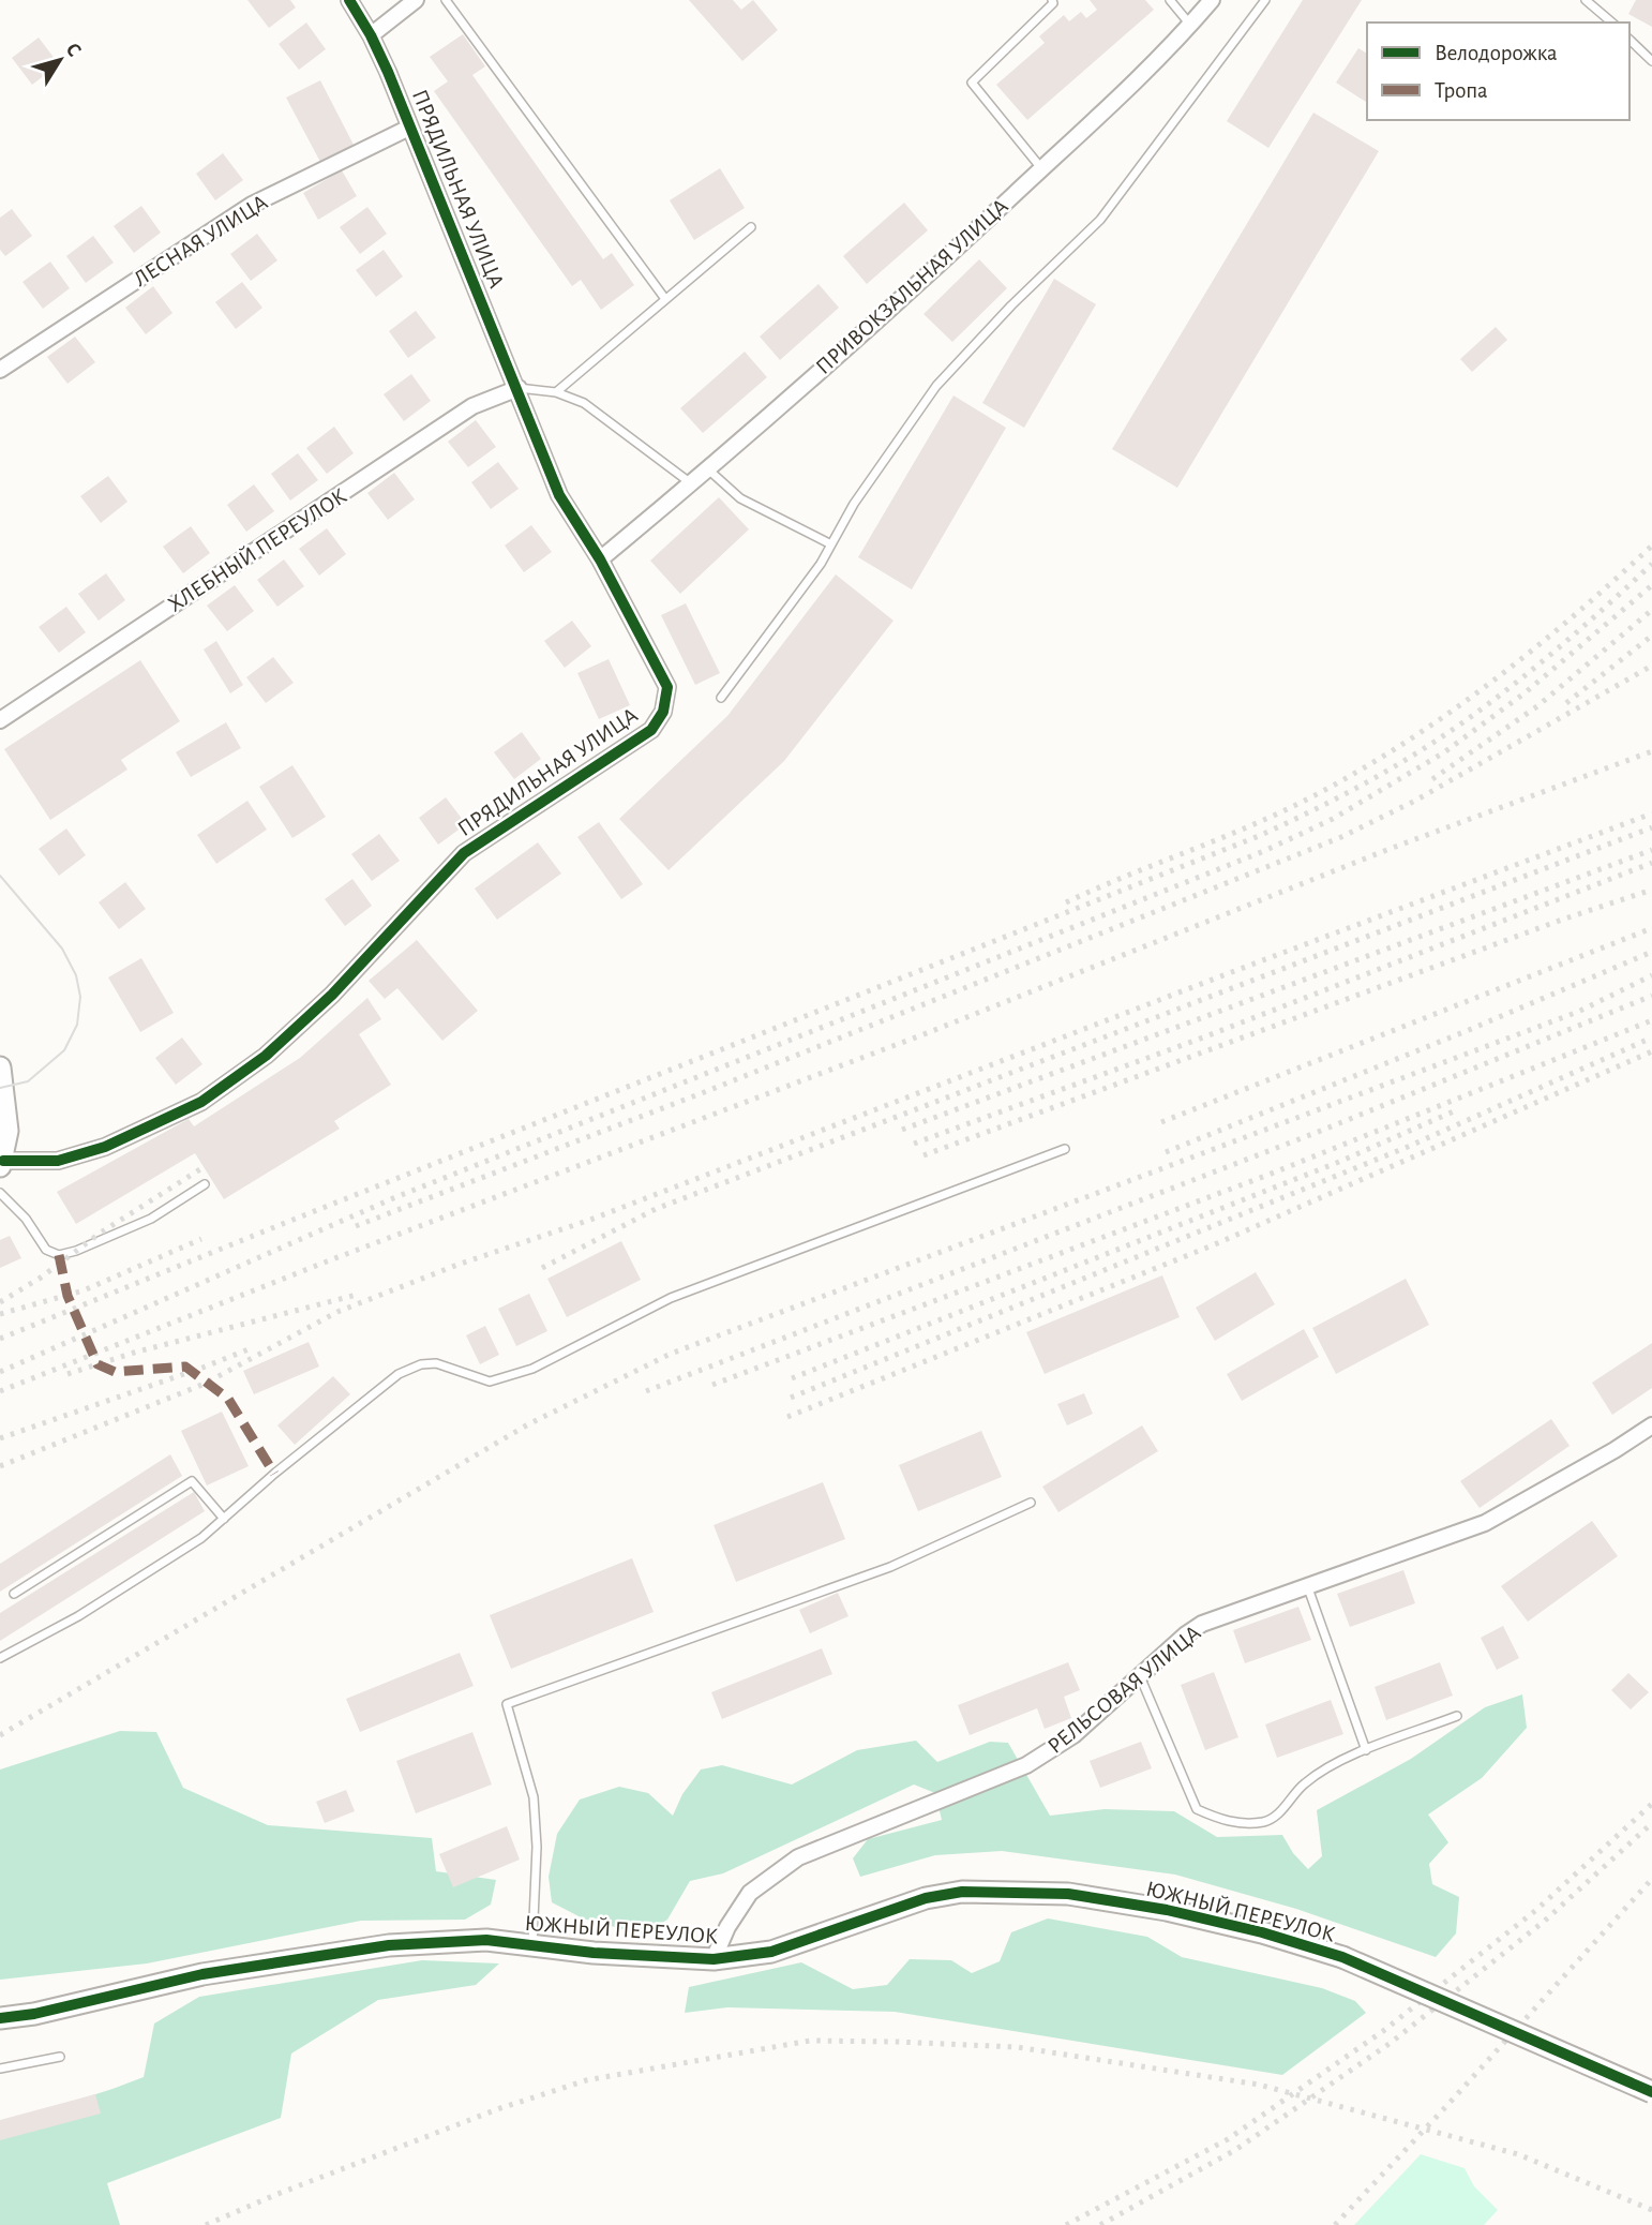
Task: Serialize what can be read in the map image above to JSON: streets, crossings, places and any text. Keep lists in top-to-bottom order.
{
  "streets": {
    "street": [
      "ПРЯДИЛЬНАЯ УЛИЦА",
      "ЛЕСНАЯ УЛИЦА",
      "ПРИВОКЗАЛЬНАЯ УЛИЦА",
      "ХЛЕБНЫЙ ПЕРЕУЛОК",
      "РЕЛЬСОВАЯ УЛИЦА",
      "ЮЖНЫЙ ПЕРЕУЛОК"
    ]
  },
  "crossings": [
    ["ПРЯДИЛЬНАЯ УЛИЦА", "ЛЕСНАЯ УЛИЦА"],
    ["ПРЯДИЛЬНАЯ УЛИЦА", "ПРИВОКЗАЛЬНАЯ УЛИЦА"],
    ["ПРЯДИЛЬНАЯ УЛИЦА", "ХЛЕБНЫЙ ПЕРЕУЛОК"],
    ["РЕЛЬСОВАЯ УЛИЦА", "ЮЖНЫЙ ПЕРЕУЛОК"]
  ],
  "legend": ["Велодорожка", "Тропа"],
  "north": "top right"
}
